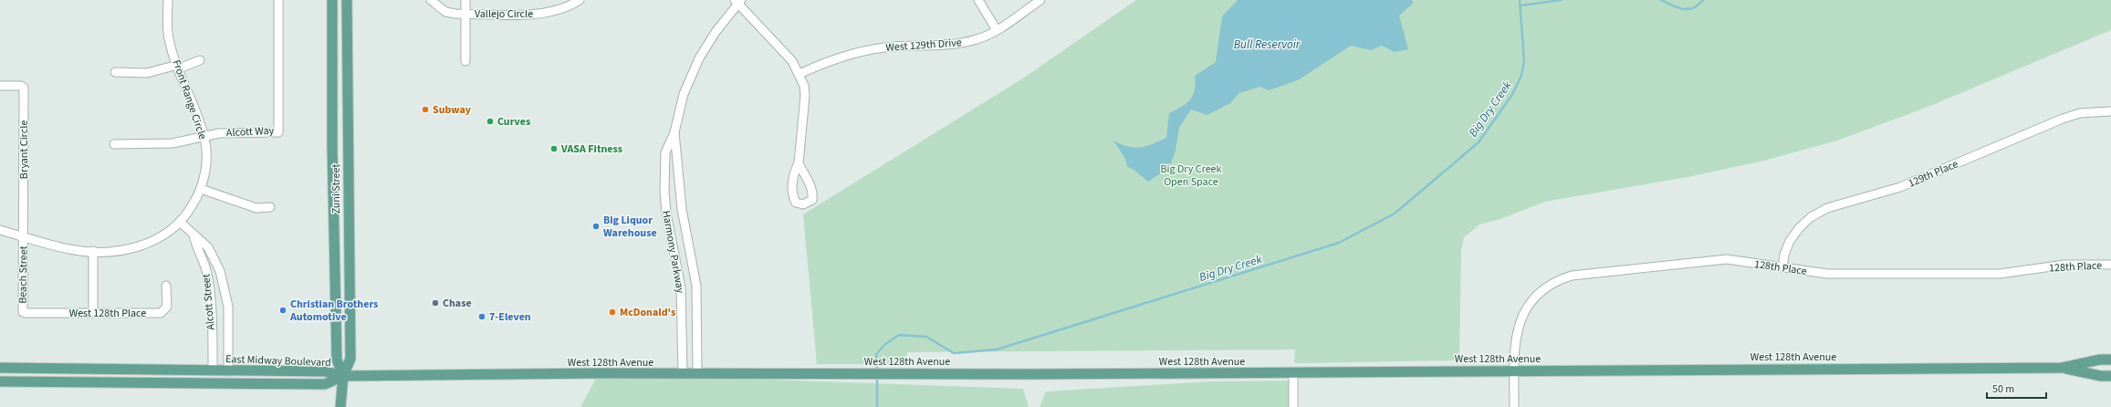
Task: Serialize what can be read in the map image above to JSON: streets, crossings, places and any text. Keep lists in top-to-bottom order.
{
  "streets": {
    "main road": ["Zuni Street", "West 128th Avenue", "East Midway Boulevard"],
    "street": [
      "Vallejo Circle",
      "West 129th Drive",
      "Front Range Circle",
      "Alcott Way",
      "Bryant Circle",
      "129th Place",
      "Harmony Parkway",
      "128th Place",
      "Beach Street",
      "Alcott Street",
      "West 128th Place"
    ]
  },
  "crossings": [
    ["Front Range Circle", "Alcott Way"],
    ["Front Range Circle", "Bryant Circle"],
    ["Front Range Circle", "Beach Street"],
    ["Front Range Circle", "Alcott Street"],
    ["Bryant Circle", "Beach Street"],
    ["129th Place", "128th Place"],
    ["Zuni Street", "West 128th Avenue"],
    ["Zuni Street", "East Midway Boulevard"],
    ["Harmony Parkway", "West 128th Avenue"],
    ["128th Place", "West 128th Avenue"],
    ["Beach Street", "West 128th Place"],
    ["Alcott Street", "East Midway Boulevard"],
    ["West 128th Avenue", "East Midway Boulevard"]
  ],
  "water": ["Bull Reservoir", "Big Dry Creek"],
  "parks": ["Big Dry Creek Open Space"],
  "places": [
    "Subway",
    "Curves",
    "VASA Fitness",
    "Big Liquor Warehouse",
    "Chase",
    "Christian Brothers Automotive",
    "McDonald's",
    "7-Eleven"
  ],
  "scale_bar": "50 m"
}
